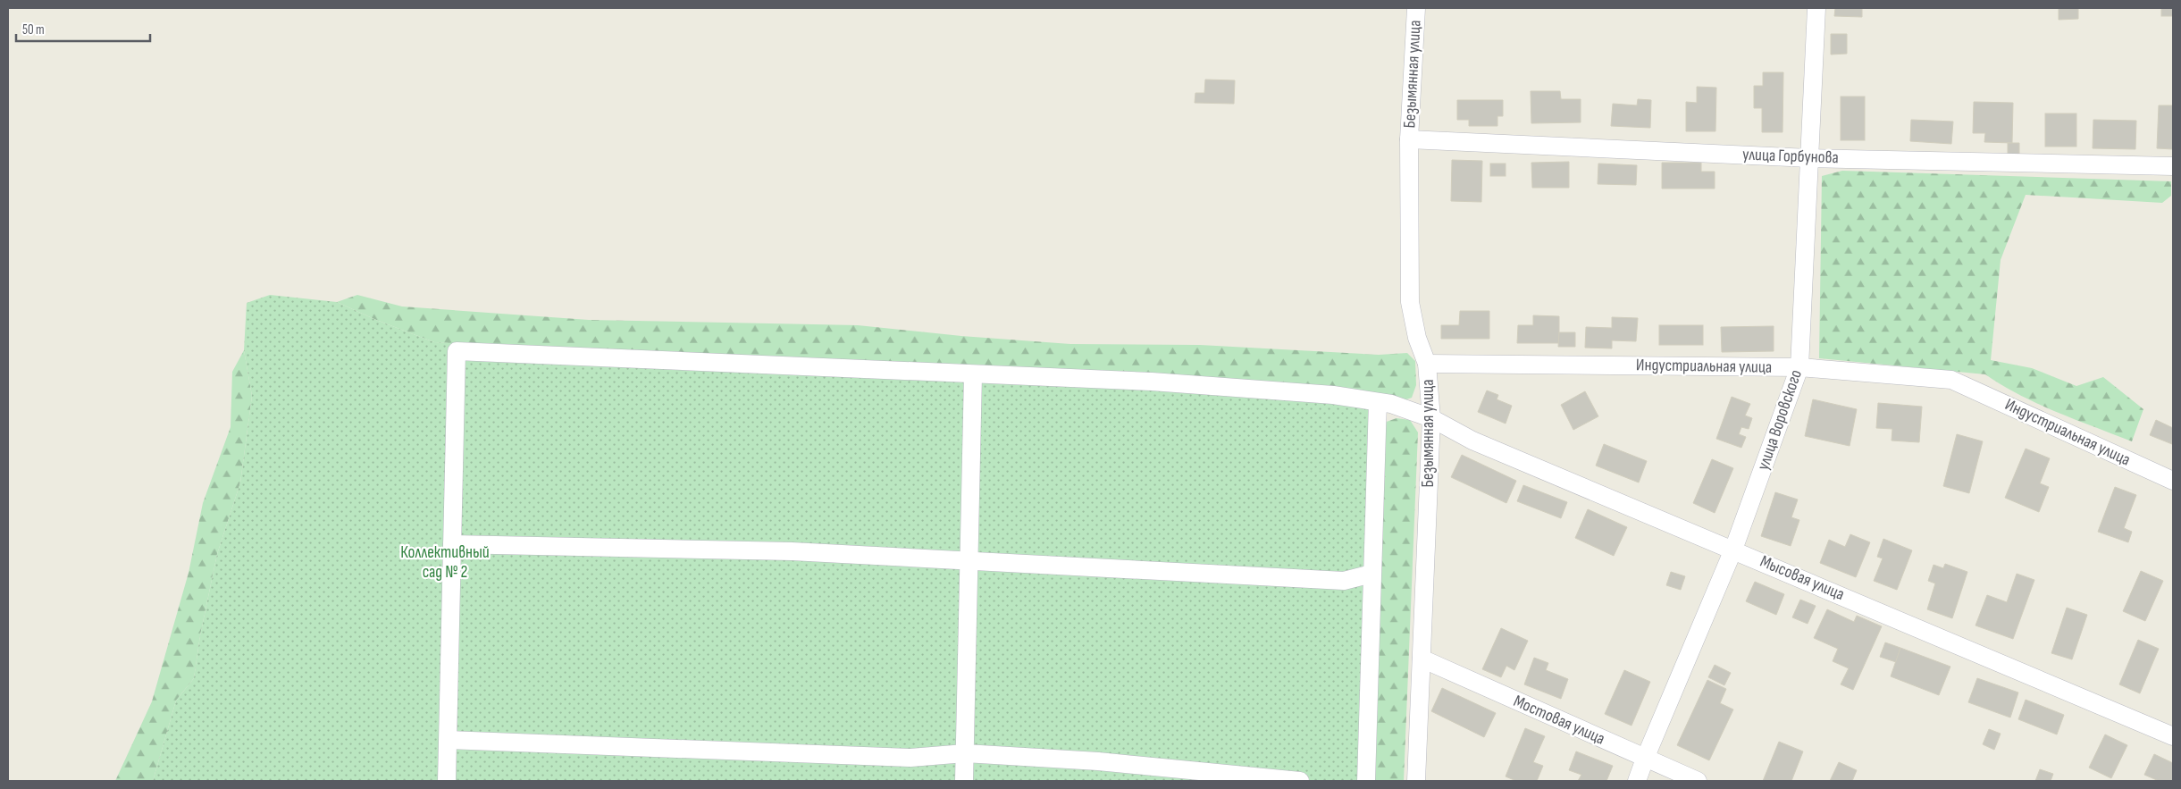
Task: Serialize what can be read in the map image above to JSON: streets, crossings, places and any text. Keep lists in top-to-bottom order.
{
  "streets": {
    "street": [
      "Безымянная улица",
      "улица Горбунова",
      "Индустриальная улица",
      "улица Воровского",
      "Мысовая улица",
      "Мостовая улица"
    ]
  },
  "crossings": [
    ["Безымянная улица", "улица Горбунова"],
    ["Безымянная улица", "Индустриальная улица"],
    ["Безымянная улица", "Мысовая улица"],
    ["Безымянная улица", "Мостовая улица"],
    ["улица Горбунова", "улица Воровского"],
    ["Индустриальная улица", "улица Воровского"],
    ["улица Воровского", "Мысовая улица"],
    ["улица Воровского", "Мостовая улица"]
  ],
  "parks": ["Коллективный сад № 2"],
  "scale_bar": "50 m"
}
